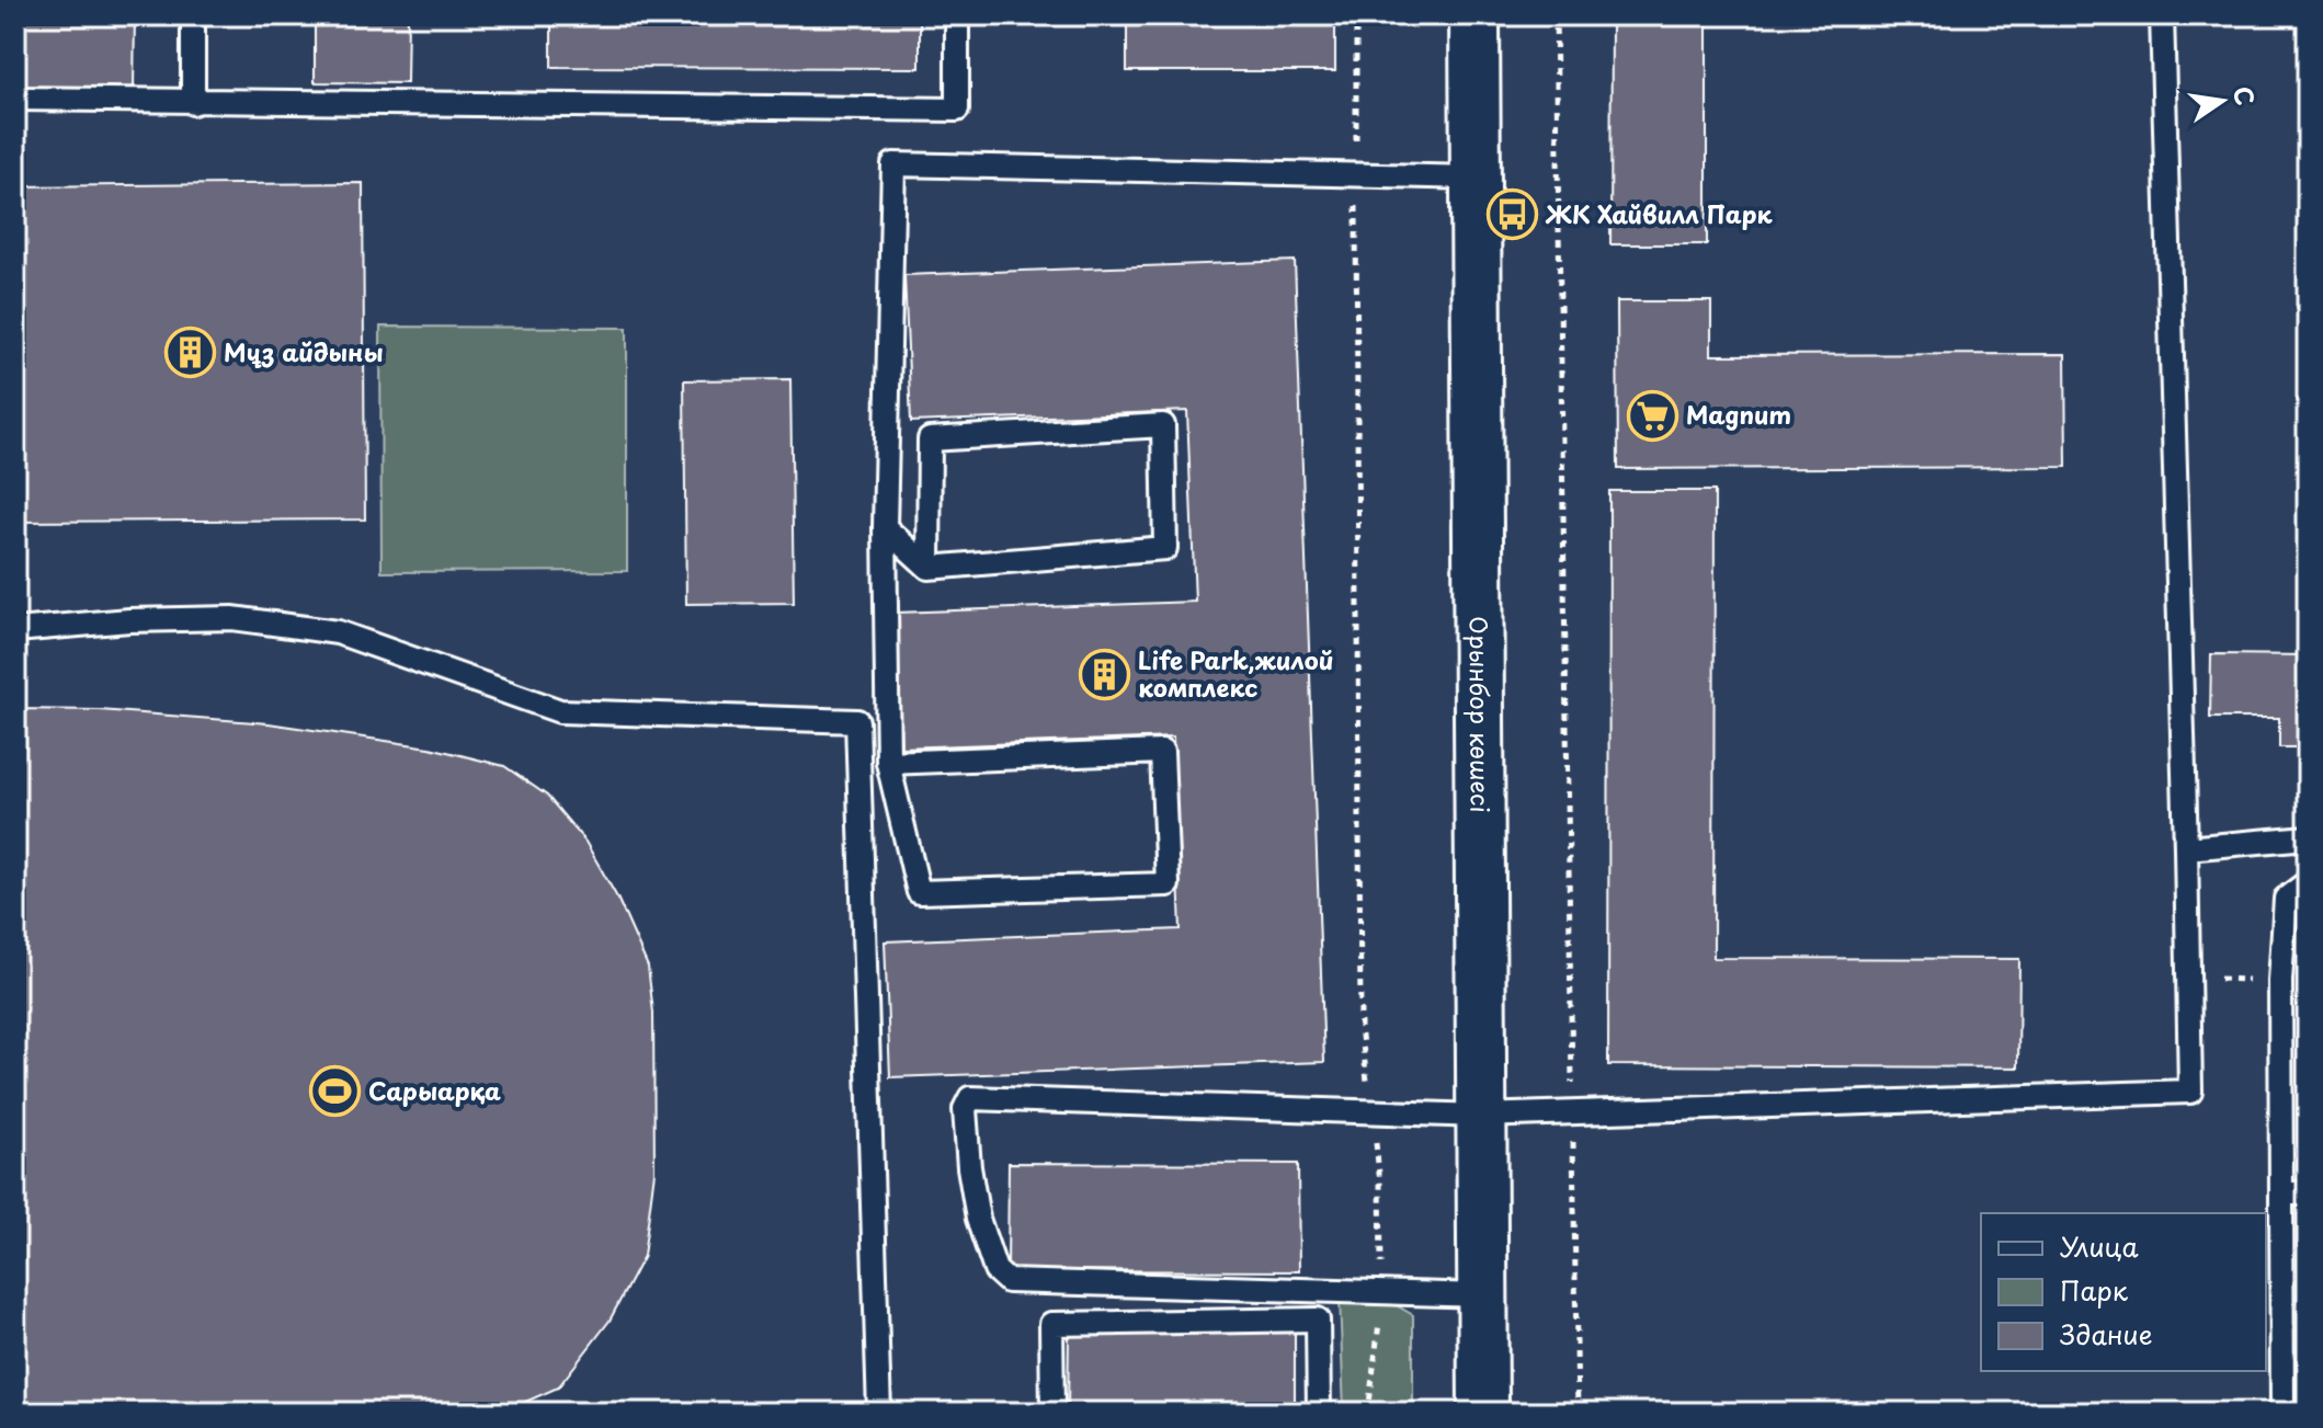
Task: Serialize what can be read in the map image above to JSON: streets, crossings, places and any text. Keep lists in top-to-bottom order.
{
  "streets": {
    "street": ["Орынбор көшесі"]
  },
  "places": {
    "bus stop": ["ЖК Хайвилл Парк"],
    "building": ["Мұз айдыны", "Life Park,жилой комплекс"],
    "supermarket": ["Magnum"],
    "sports": ["Сарыарқа"]
  },
  "legend": ["Улица", "Парк", "Здание"],
  "north": "right"
}
